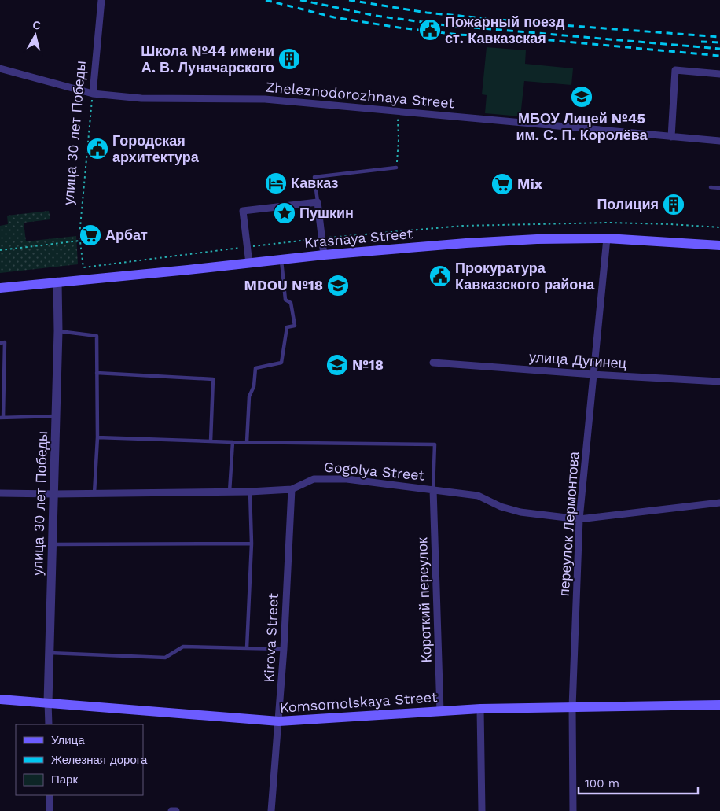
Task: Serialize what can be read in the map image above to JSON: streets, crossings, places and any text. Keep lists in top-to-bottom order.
{
  "streets": {
    "main road": ["Krasnaya Street", "Komsomolskaya Street"],
    "street": [
      "Zheleznodorozhnaya Street",
      "улица 30 лет Победы",
      "улица Дугинец",
      "Gogolya Street",
      "переулок Лермонтова",
      "Короткий переулок",
      "Kirova Street"
    ]
  },
  "crossings": [
    ["Zheleznodorozhnaya Street", "улица 30 лет Победы"],
    ["улица 30 лет Победы", "Krasnaya Street"],
    ["улица 30 лет Победы", "Gogolya Street"],
    ["улица 30 лет Победы", "Komsomolskaya Street"],
    ["Krasnaya Street", "переулок Лермонтова"],
    ["улица Дугинец", "переулок Лермонтова"],
    ["Gogolya Street", "переулок Лермонтова"],
    ["Gogolya Street", "Короткий переулок"],
    ["Gogolya Street", "Kirova Street"],
    ["переулок Лермонтова", "Komsomolskaya Street"],
    ["Короткий переулок", "Komsomolskaya Street"],
    ["Kirova Street", "Komsomolskaya Street"]
  ],
  "places": {
    "public building": ["Пожарный поезд ст. Кавказская", "Городская архитектура", "Прокуратура Кавказского района"],
    "building": ["Школа №44 имени А. В. Луначарского", "Полиция"],
    "school or university": ["МБОУ Лицей №45 им. С. П. Королёва", "MDOU №18", "№18"],
    "hotel": ["Кавказ"],
    "supermarket": ["Mix", "Арбат"],
    "place": ["Пушкин"]
  },
  "legend": ["Улица", "Железная дорога", "Парк"],
  "scale_bar": "100 m",
  "north": "top"
}
